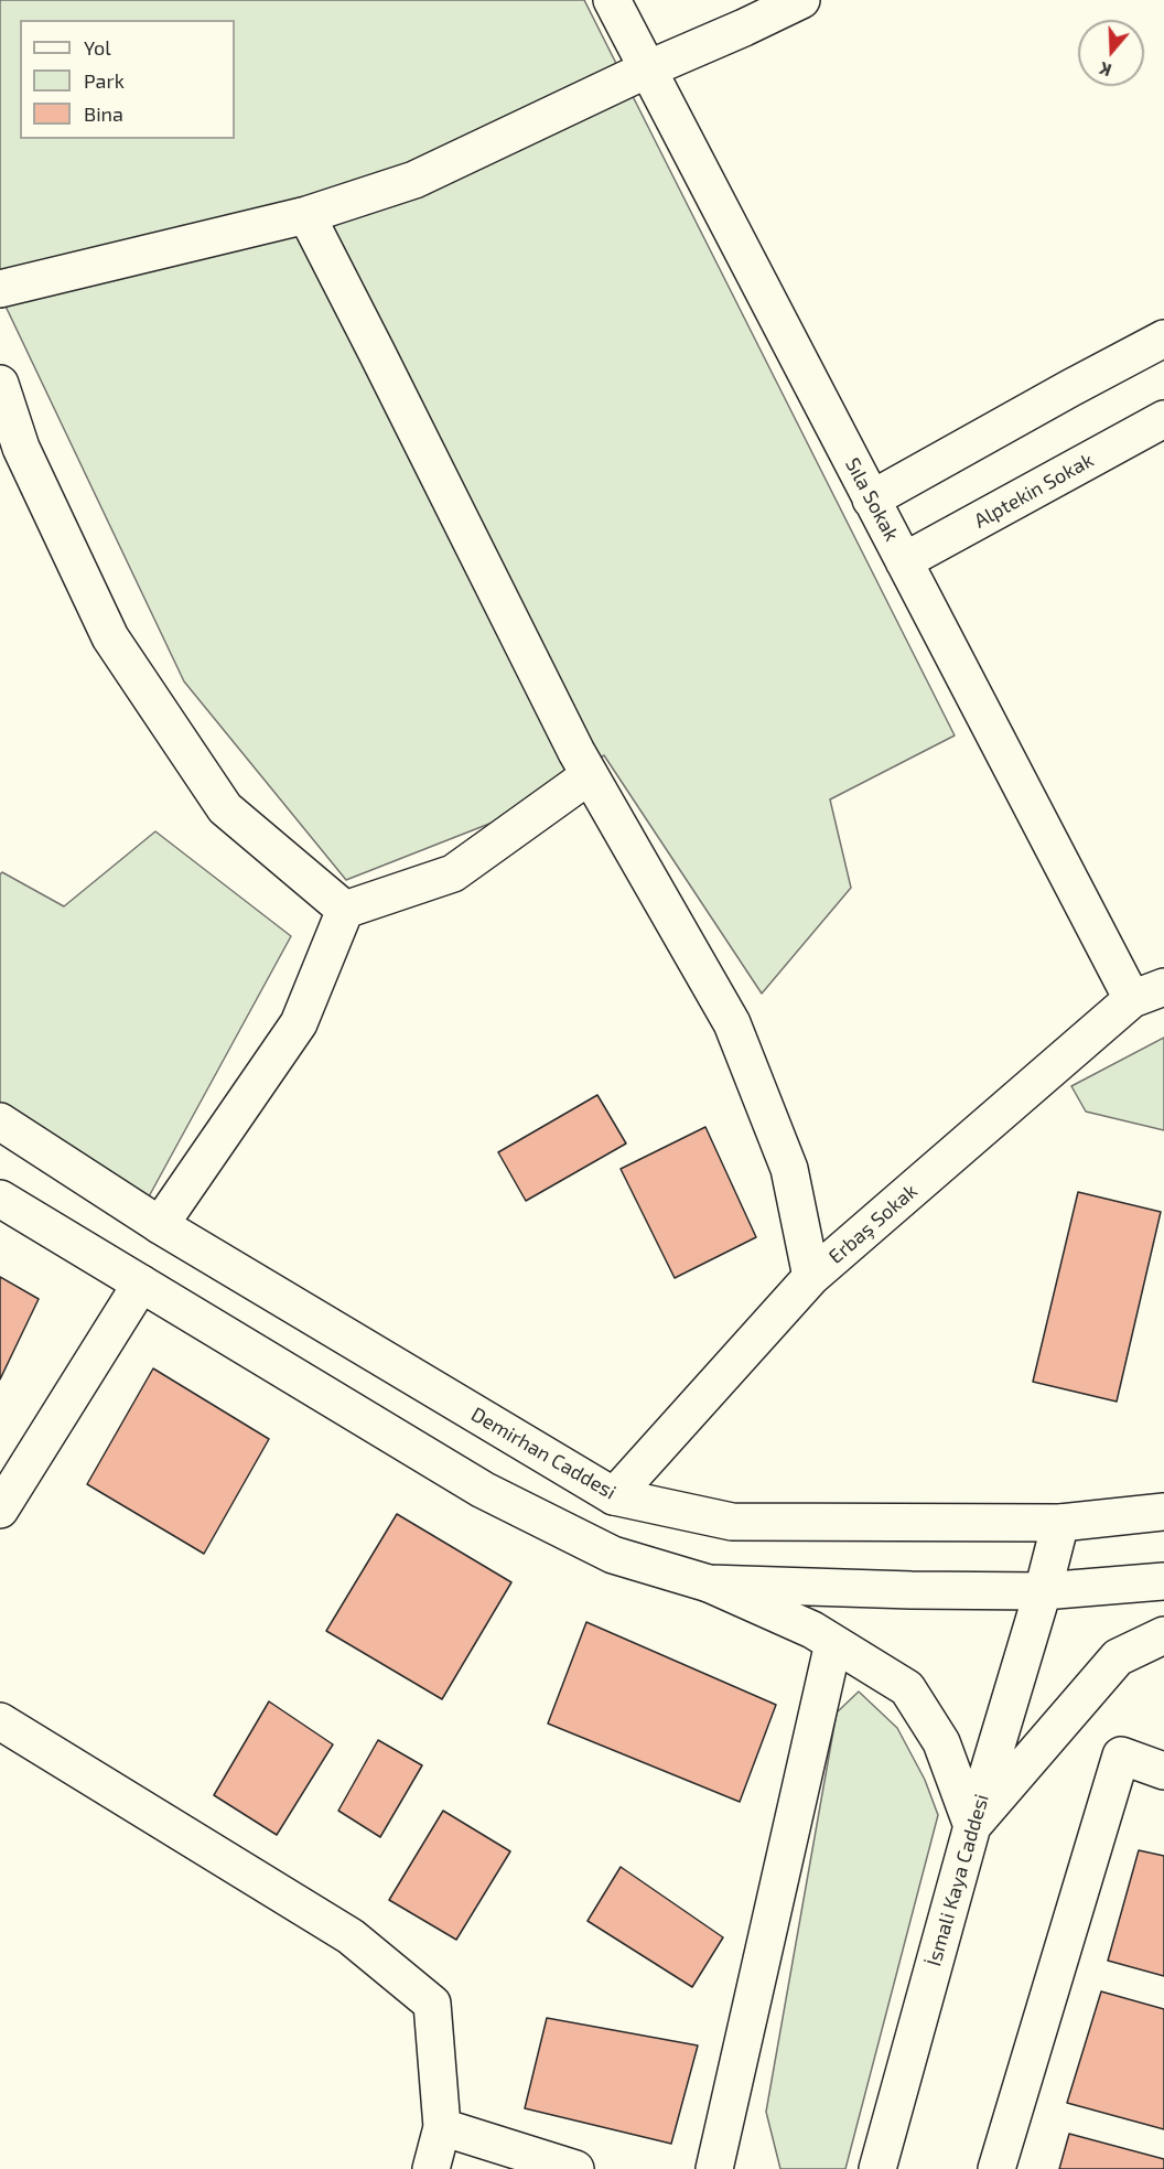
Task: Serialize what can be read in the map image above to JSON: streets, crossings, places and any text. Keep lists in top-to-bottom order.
{
  "streets": {
    "street": [
      "Alptekin Sokak",
      "Sıla Sokak",
      "Erbaş Sokak",
      "Demirhan Caddesi",
      "İsmali Kaya Caddesi"
    ]
  },
  "crossings": [
    ["Alptekin Sokak", "Sıla Sokak"],
    ["Sıla Sokak", "Erbaş Sokak"],
    ["Erbaş Sokak", "Demirhan Caddesi"],
    ["Demirhan Caddesi", "İsmali Kaya Caddesi"]
  ],
  "legend": ["Yol", "Park", "Bina"],
  "north": "bottom"
}
